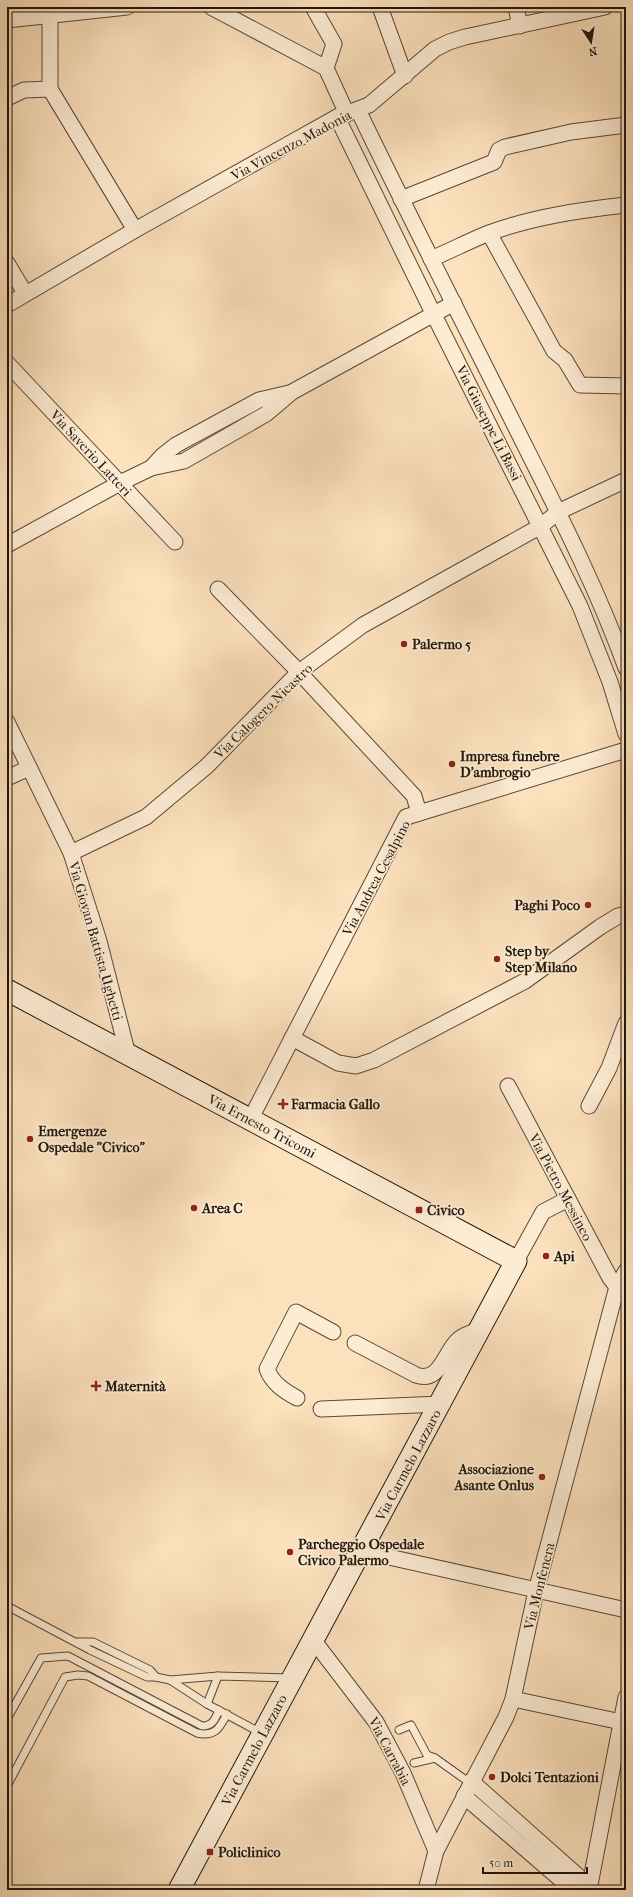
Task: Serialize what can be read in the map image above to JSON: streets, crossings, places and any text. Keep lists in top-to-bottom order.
{
  "streets": {
    "street": [
      "Via Vincenzo Madonia",
      "Via Giuseppe Li Bassi",
      "Via Saverio Latteri",
      "Via Calogero Nicastro",
      "Via Andrea Cesalpino",
      "Via Giovan Battista Ughetti",
      "Via Ernesto Tricomi",
      "Via Pietro Messineo",
      "Via Carmelo Lazzaro",
      "Via Monfenera",
      "Via Carrabia"
    ]
  },
  "crossings": [
    ["Via Vincenzo Madonia", "Via Giuseppe Li Bassi"],
    ["Via Giuseppe Li Bassi", "Via Calogero Nicastro"],
    ["Via Calogero Nicastro", "Via Giovan Battista Ughetti"],
    ["Via Andrea Cesalpino", "Via Ernesto Tricomi"],
    ["Via Giovan Battista Ughetti", "Via Ernesto Tricomi"],
    ["Via Ernesto Tricomi", "Via Carmelo Lazzaro"],
    ["Via Pietro Messineo", "Via Carmelo Lazzaro"],
    ["Via Pietro Messineo", "Via Monfenera"],
    ["Via Carmelo Lazzaro", "Via Carrabia"],
    ["Via Monfenera", "Via Carrabia"]
  ],
  "places": {
    "other": [
      "Palermo 5",
      "Impresa funebre D'ambrogio",
      "Paghi Poco",
      "Step by Step Milano",
      "Emergenze Ospedale \"Civico\"",
      "Area C",
      "Api",
      "Associazione Asante Onlus",
      "Parcheggio Ospedale Civico Palermo",
      "Dolci Tentazioni"
    ],
    "health": ["Farmacia Gallo", "Maternità"],
    "transit": ["Civico", "Policlinico"]
  },
  "scale_bar": "50 m",
  "north": "bottom"
}
